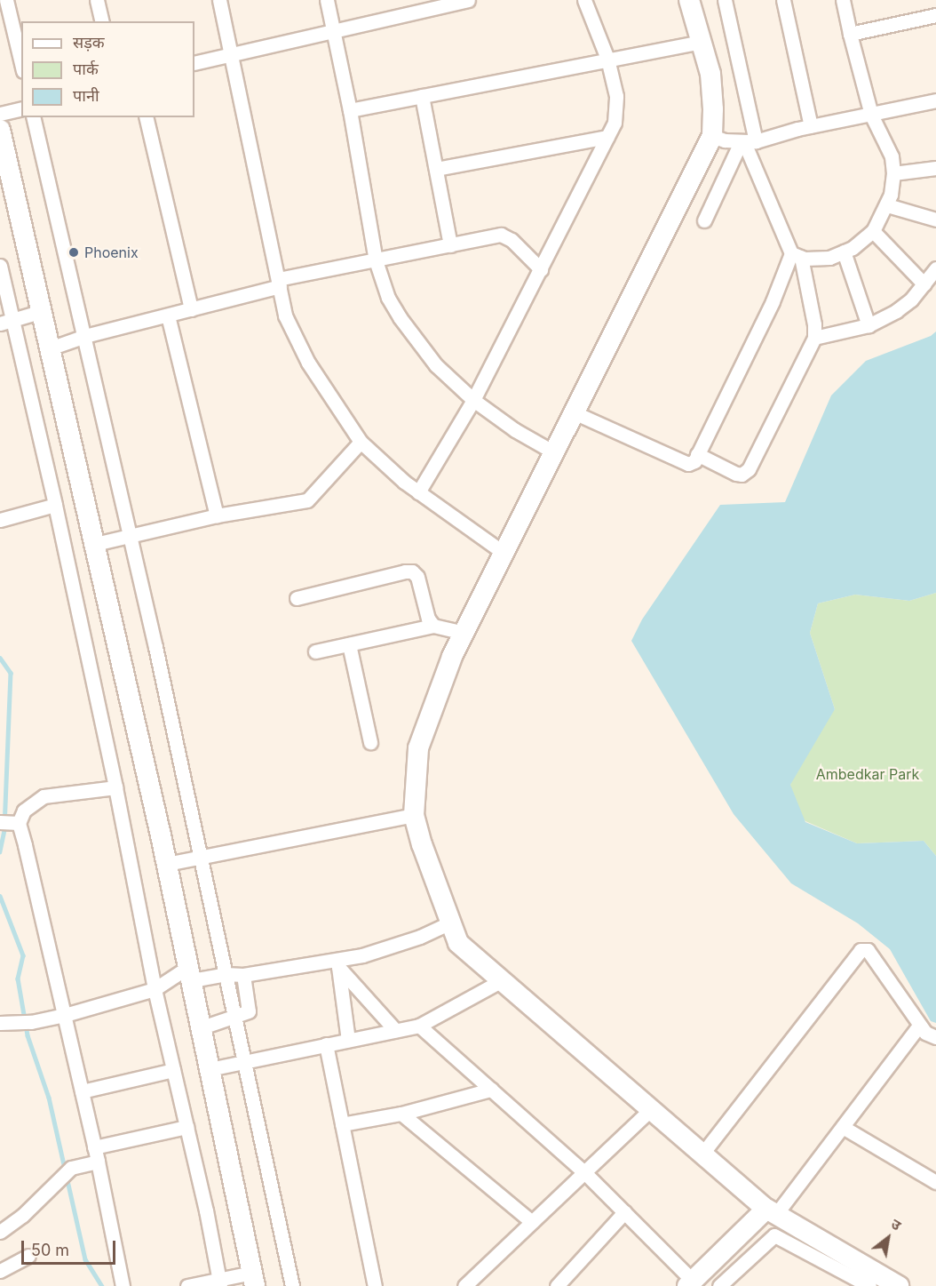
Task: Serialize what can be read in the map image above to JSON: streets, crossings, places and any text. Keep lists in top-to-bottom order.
{
  "parks": ["Ambedkar Park"],
  "places": ["Phoenix"],
  "legend": ["सड़क", "पार्क", "पानी"],
  "scale_bar": "50 m",
  "north": "top right"
}
